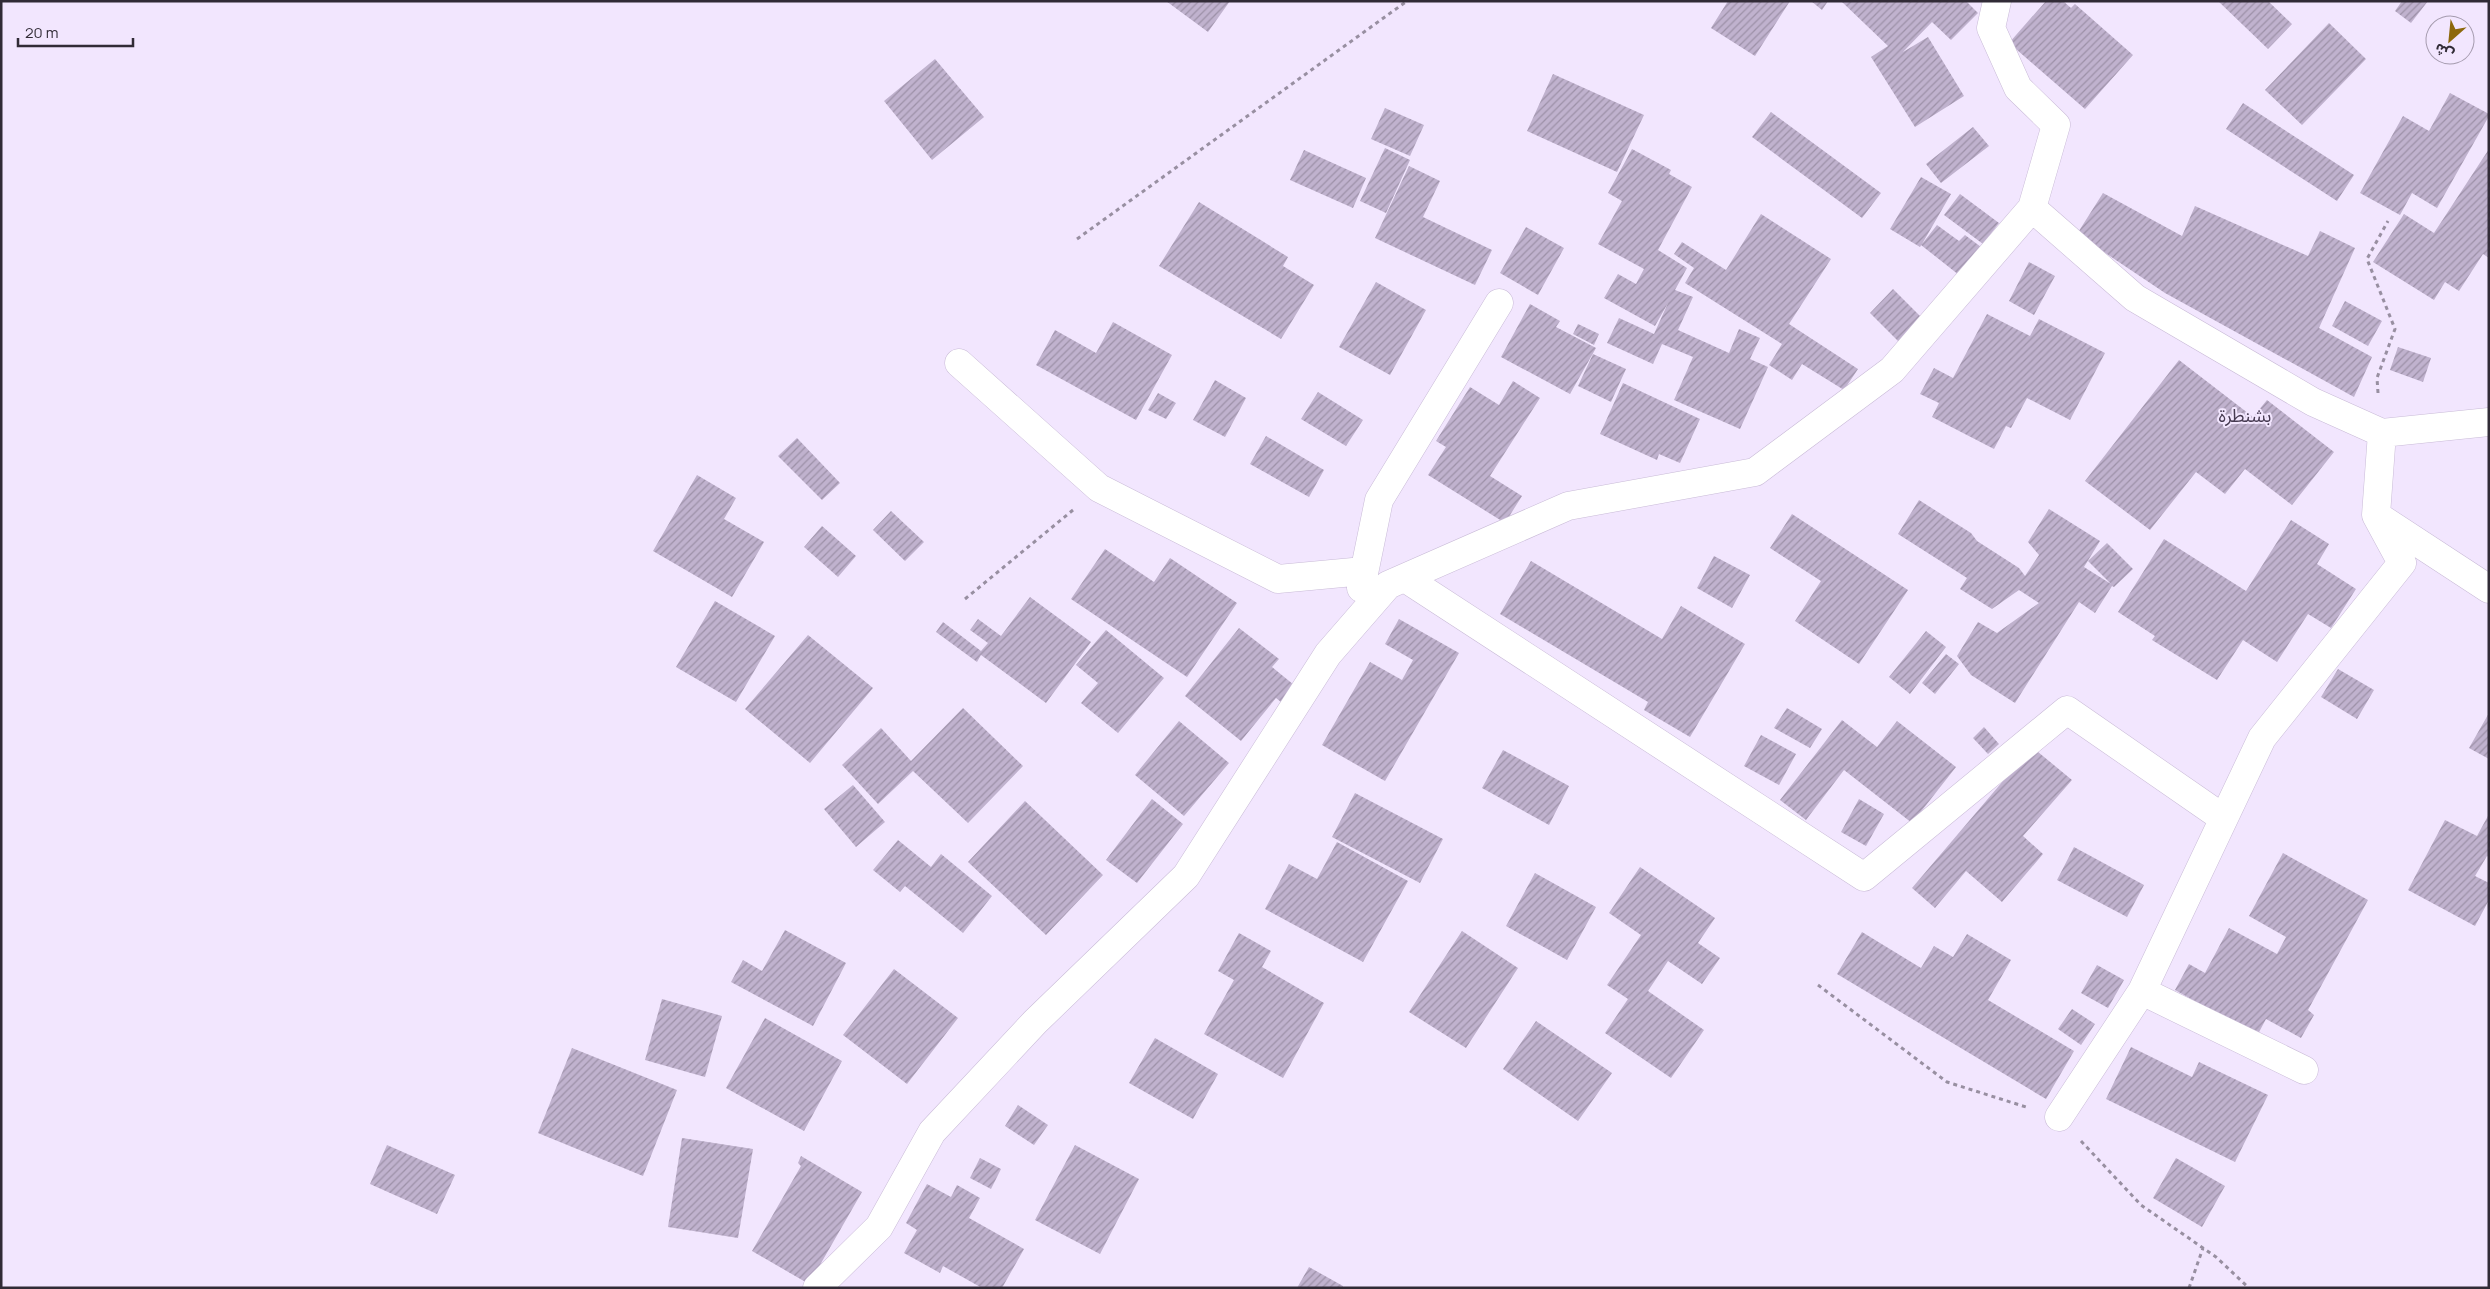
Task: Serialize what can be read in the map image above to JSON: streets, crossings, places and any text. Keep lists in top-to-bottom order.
{
  "districts": ["بشنطرة"],
  "scale_bar": "20 m",
  "north": "bottom left"
}
